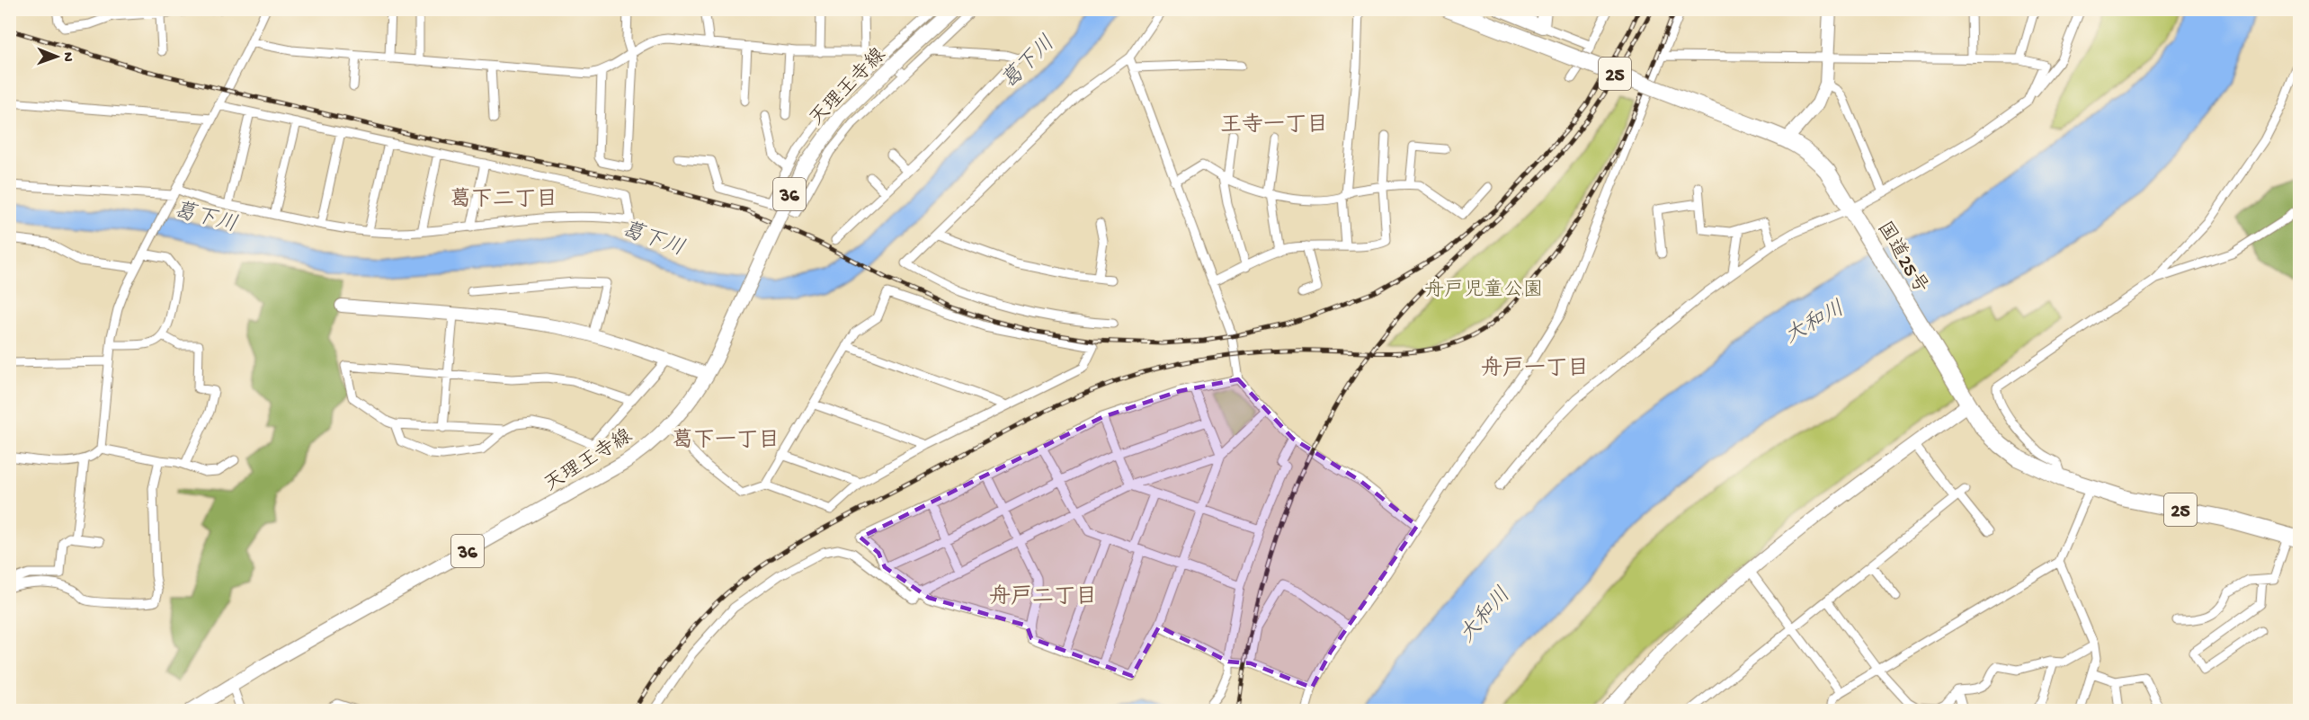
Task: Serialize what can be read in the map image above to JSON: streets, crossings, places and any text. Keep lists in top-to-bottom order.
{
  "streets": {
    "highway": ["25", "国道25号"],
    "main road": ["天理王寺線", "36"]
  },
  "districts": [
    "王寺一丁目",
    "葛下二丁目",
    "舟戸一丁目",
    "葛下一丁目",
    "舟戸二丁目"
  ],
  "water": ["葛下川", "大和川"],
  "parks": ["舟戸児童公園"],
  "north": "right"
}
